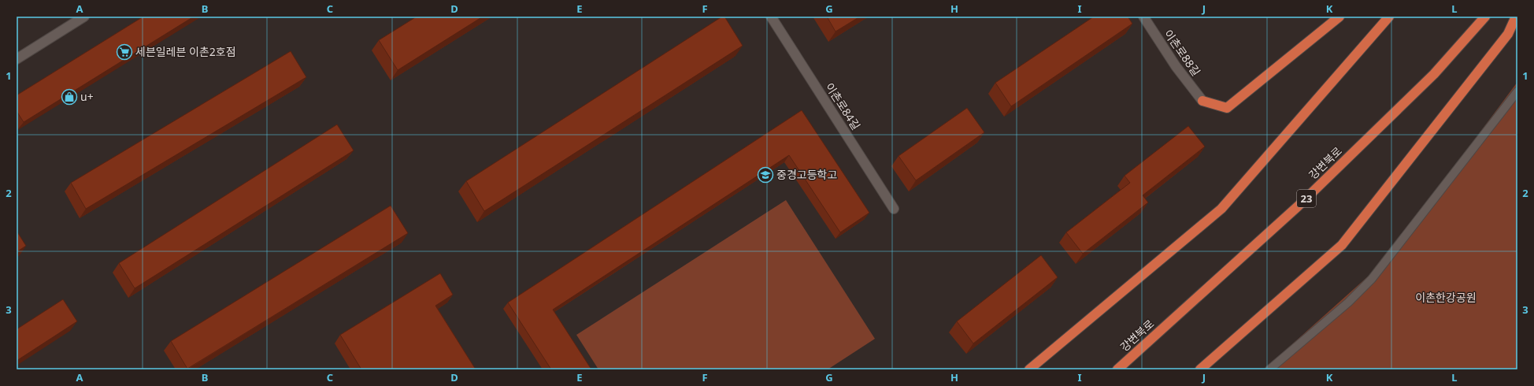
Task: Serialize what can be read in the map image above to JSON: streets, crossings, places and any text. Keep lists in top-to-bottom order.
{
  "streets": {
    "highway": ["강변북로", "23"],
    "street": ["이촌로88길", "이촌로84길"]
  },
  "parks": ["이촌한강공원"],
  "places": {
    "supermarket": ["세븐일레븐 이촌2호점"],
    "shop": ["u+"],
    "school or university": ["중경고등학고"]
  },
  "grid": {
    "columns": [
      "A",
      "B",
      "C",
      "D",
      "E",
      "F",
      "G",
      "H",
      "I",
      "J",
      "K",
      "L"
    ],
    "rows": ["1", "2", "3"]
  }
}
